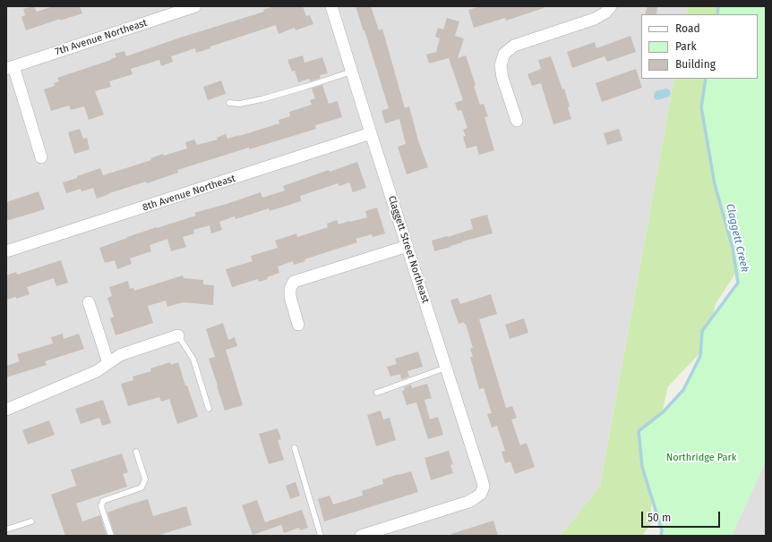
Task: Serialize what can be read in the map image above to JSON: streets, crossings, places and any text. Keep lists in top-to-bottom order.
{
  "streets": {
    "street": ["7th Avenue Northeast", "8th Avenue Northeast", "Claggett Street Northeast"]
  },
  "crossings": [
    ["8th Avenue Northeast", "Claggett Street Northeast"]
  ],
  "water": ["Claggett Creek"],
  "parks": ["Northridge Park"],
  "legend": ["Road", "Park", "Building"],
  "scale_bar": "50 m"
}
